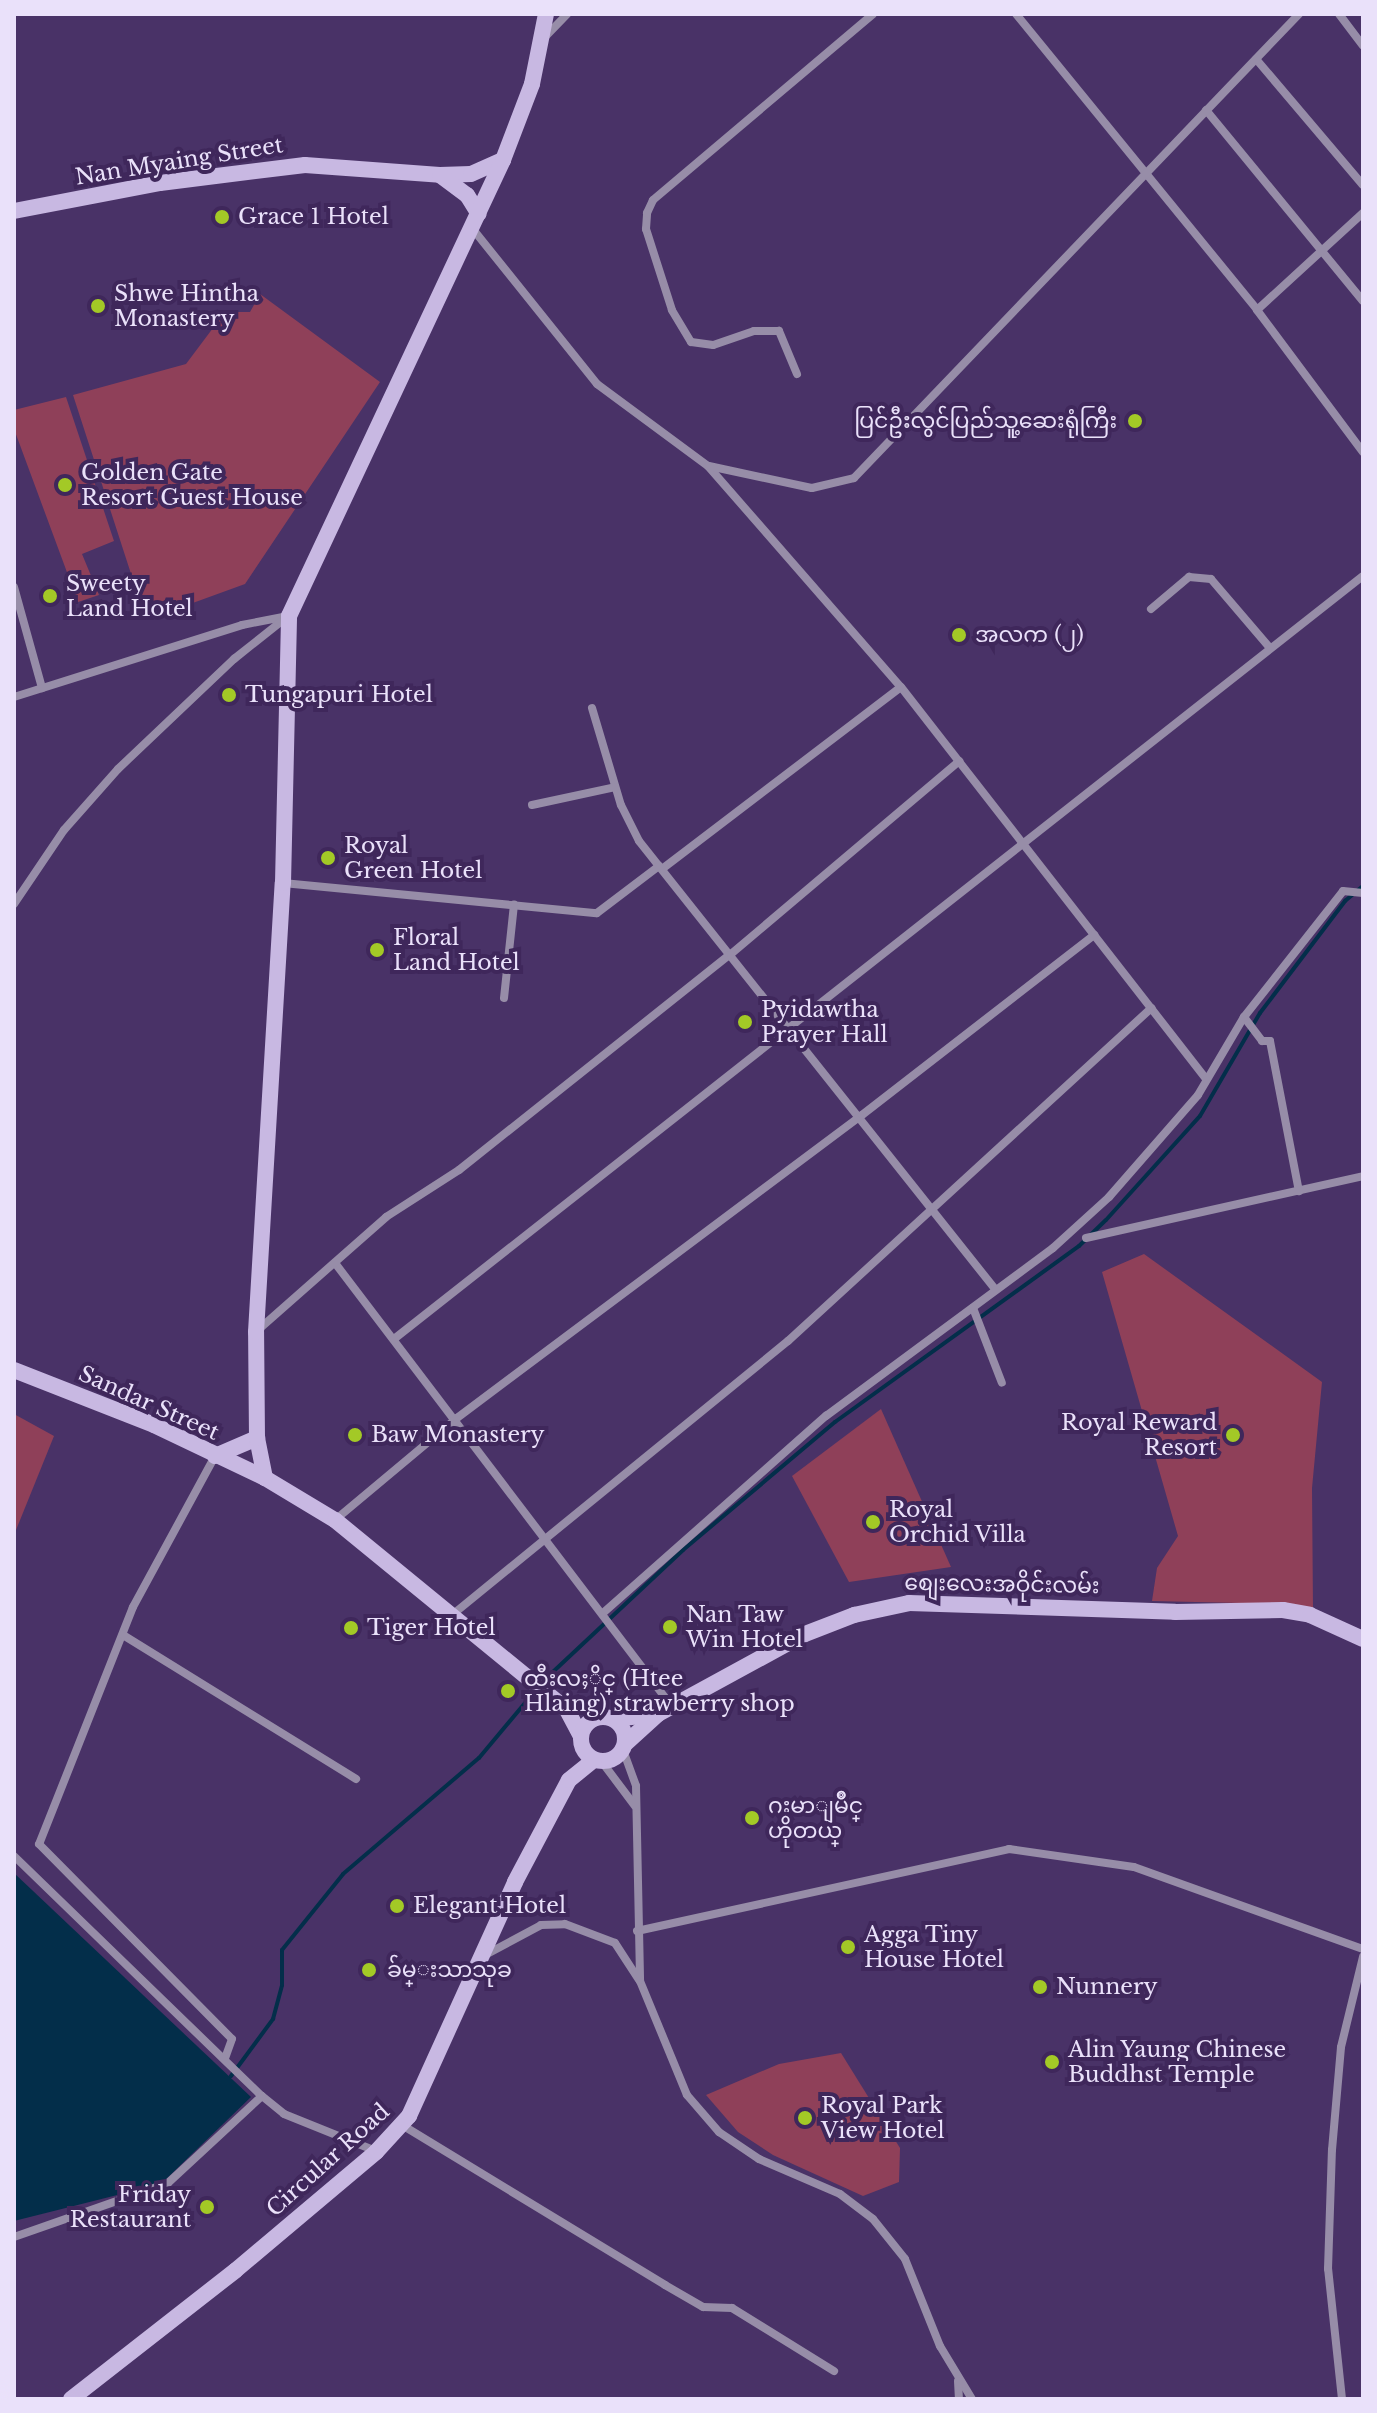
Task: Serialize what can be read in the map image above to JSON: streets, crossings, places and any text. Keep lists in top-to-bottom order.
{
  "streets": {
    "street": [
      "Nan Myaing Street",
      "Sandar Street",
      "စျေးလေးအဝိုင်းလမ်း",
      "Circular Road"
    ]
  },
  "places": [
    "Grace 1 Hotel",
    "Shwe Hintha Monastery",
    "ပြင်ဦးလွင်ပြည်သူ့ဆေးရုံကြီး",
    "Golden Gate Resort Guest House",
    "Sweety Land Hotel",
    "အလက (၂)",
    "Tungapuri Hotel",
    "Royal Green Hotel",
    "Floral Land Hotel",
    "Pyidawtha Prayer Hall",
    "Baw Monastery",
    "Royal Reward Resort",
    "Royal Orchid Villa",
    "Nan Taw Win Hotel",
    "Tiger Hotel",
    "ထီးလႈိုင္ (Htee Hlaing) strawberry shop",
    "ဂႏမာျမိဳင္ ဟိုတယ္",
    "Elegant Hotel",
    "Agga Tiny House Hotel",
    "ခ်မ္းသာသုခ",
    "Nunnery",
    "Alin Yaung Chinese Buddhst Temple",
    "Royal Park View Hotel",
    "Friday Restaurant"
  ]
}
